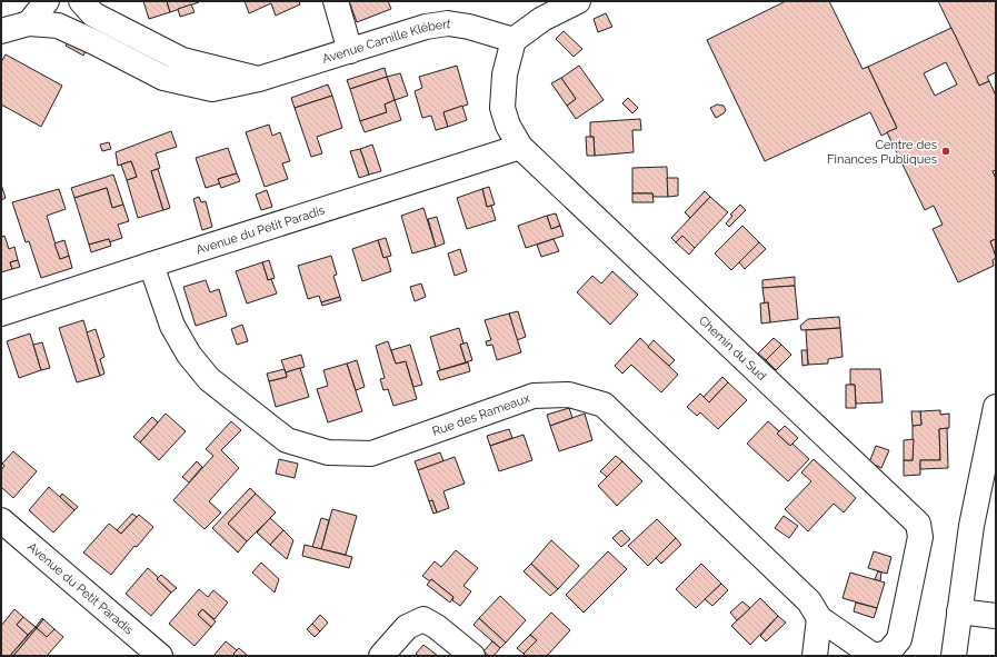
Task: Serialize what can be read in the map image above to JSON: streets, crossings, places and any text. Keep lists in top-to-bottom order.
{
  "streets": {
    "street": [
      "Avenue Camille Klébert",
      "Avenue du Petit Paradis",
      "Chemin du Sud",
      "Rue des Rameaux"
    ]
  },
  "crossings": [
    ["Avenue Camille Klébert", "Chemin du Sud"],
    ["Avenue du Petit Paradis", "Chemin du Sud"],
    ["Avenue du Petit Paradis", "Rue des Rameaux"],
    ["Chemin du Sud", "Rue des Rameaux"]
  ],
  "places": ["Centre des Finances Publiques"]
}
